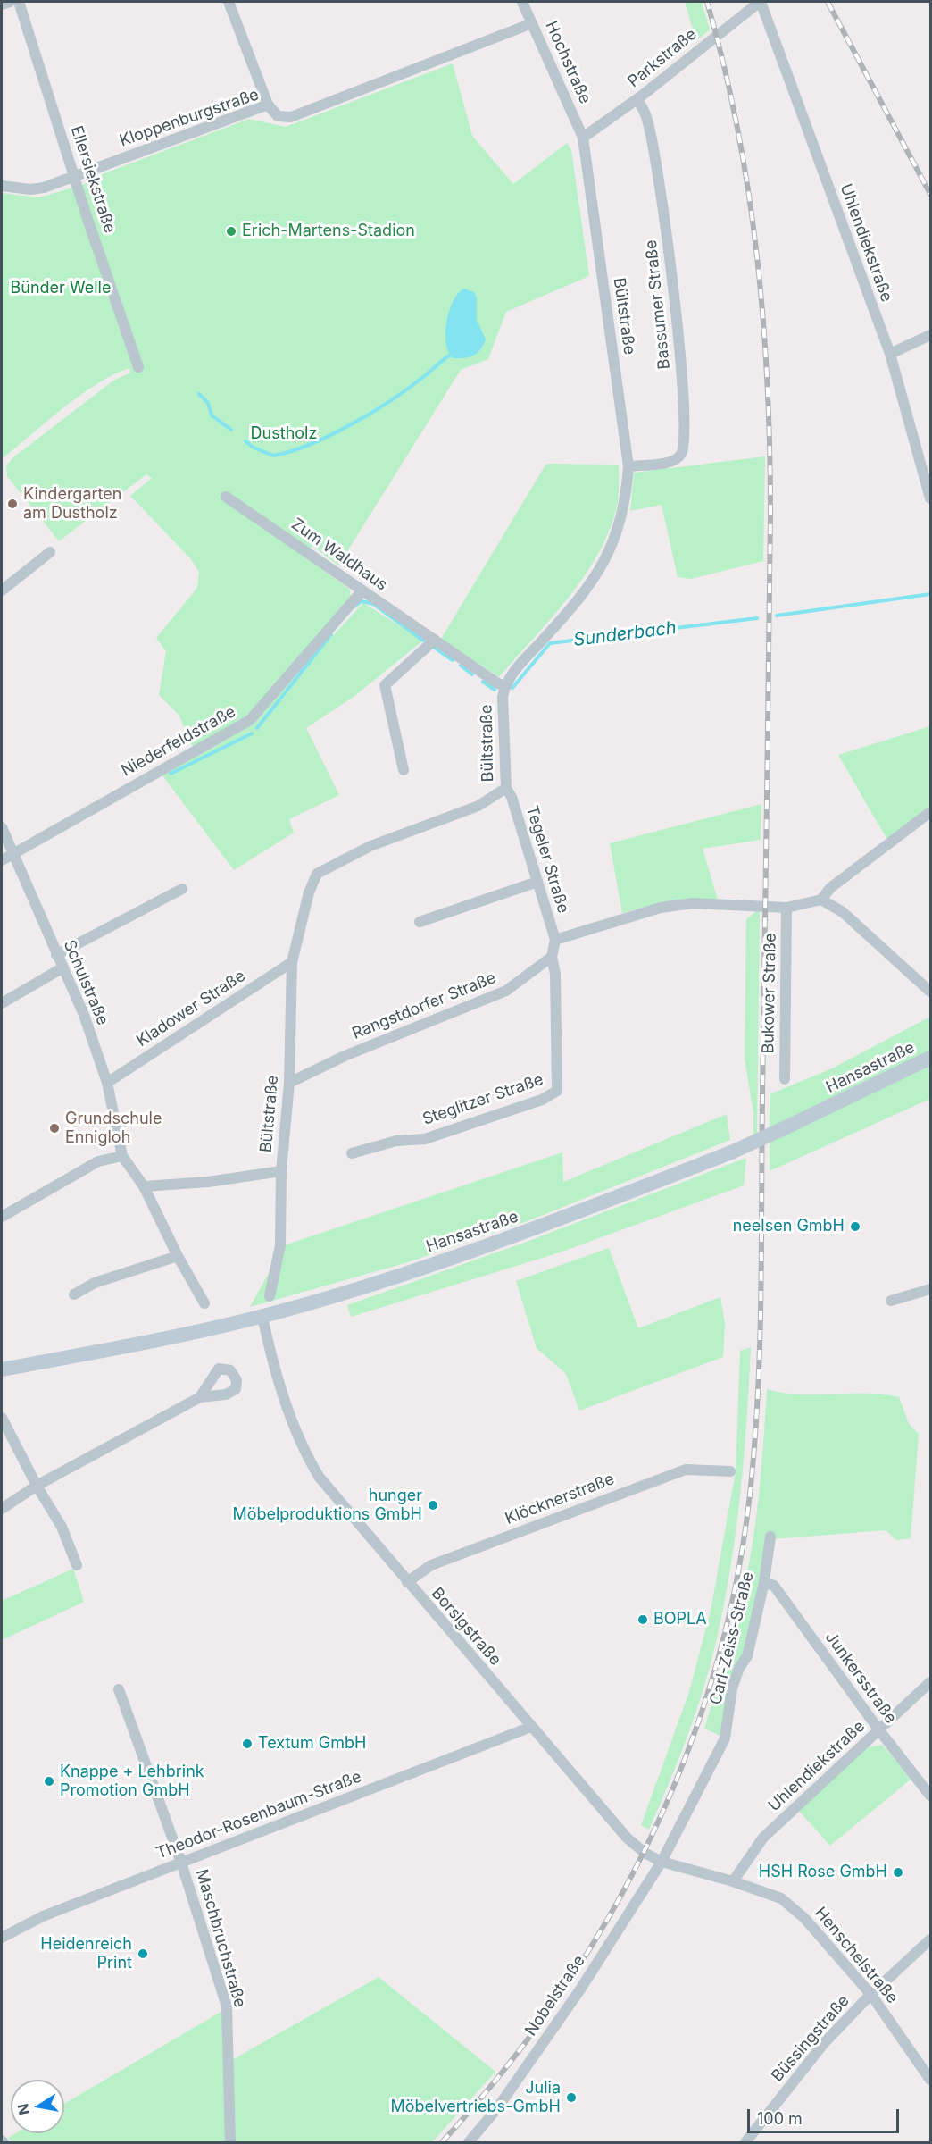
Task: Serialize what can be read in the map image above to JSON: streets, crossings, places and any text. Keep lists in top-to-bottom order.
{
  "streets": {
    "main road": ["Hansastraße"],
    "street": [
      "Parkstraße",
      "Hochstraße",
      "Kloppenburgstraße",
      "Ellersiekstraße",
      "Uhlendiekstraße",
      "Bassumer Straße",
      "Bültstraße",
      "Zum Waldhaus",
      "Niederfeldstraße",
      "Tegeler Straße",
      "Schulstraße",
      "Bukower Straße",
      "Rangstdorfer Straße",
      "Kladower Straße",
      "Steglitzer Straße",
      "Klöcknerstraße",
      "Borsigstraße",
      "Carl-Zeiss-Straße",
      "Junkersstraße",
      "Theodor-Rosenbaum-Straße",
      "Maschbruchstraße",
      "Henschelstraße",
      "Nobelstraße",
      "Büssingstraße"
    ]
  },
  "crossings": [
    ["Parkstraße", "Hochstraße"],
    ["Parkstraße", "Uhlendiekstraße"],
    ["Parkstraße", "Bassumer Straße"],
    ["Parkstraße", "Bültstraße"],
    ["Hochstraße", "Kloppenburgstraße"],
    ["Hochstraße", "Bültstraße"],
    ["Kloppenburgstraße", "Ellersiekstraße"],
    ["Uhlendiekstraße", "Borsigstraße"],
    ["Uhlendiekstraße", "Junkersstraße"],
    ["Uhlendiekstraße", "Henschelstraße"],
    ["Bassumer Straße", "Bültstraße"],
    ["Bültstraße", "Zum Waldhaus"],
    ["Bültstraße", "Tegeler Straße"],
    ["Bültstraße", "Rangstdorfer Straße"],
    ["Bültstraße", "Kladower Straße"],
    ["Zum Waldhaus", "Niederfeldstraße"],
    ["Niederfeldstraße", "Schulstraße"],
    ["Schulstraße", "Kladower Straße"],
    ["Rangstdorfer Straße", "Steglitzer Straße"],
    ["Hansastraße", "Borsigstraße"],
    ["Klöcknerstraße", "Borsigstraße"],
    ["Borsigstraße", "Carl-Zeiss-Straße"],
    ["Borsigstraße", "Theodor-Rosenbaum-Straße"],
    ["Borsigstraße", "Henschelstraße"],
    ["Borsigstraße", "Nobelstraße"],
    ["Carl-Zeiss-Straße", "Junkersstraße"],
    ["Carl-Zeiss-Straße", "Nobelstraße"],
    ["Theodor-Rosenbaum-Straße", "Maschbruchstraße"],
    ["Henschelstraße", "Büssingstraße"]
  ],
  "water": ["Sunderbach"],
  "parks": ["Bünder Welle", "Dustholz"],
  "places": [
    "Erich-Martens-Stadion",
    "Kindergarten am Dustholz",
    "Grundschule Ennigloh",
    "neelsen GmbH",
    "hunger Möbelproduktions GmbH",
    "BOPLA",
    "Textum GmbH",
    "Knappe + Lehbrink Promotion GmbH",
    "HSH Rose GmbH",
    "Heidenreich Print",
    "Julia Möbelvertriebs-GmbH"
  ],
  "scale_bar": "100 m",
  "north": "left"
}
